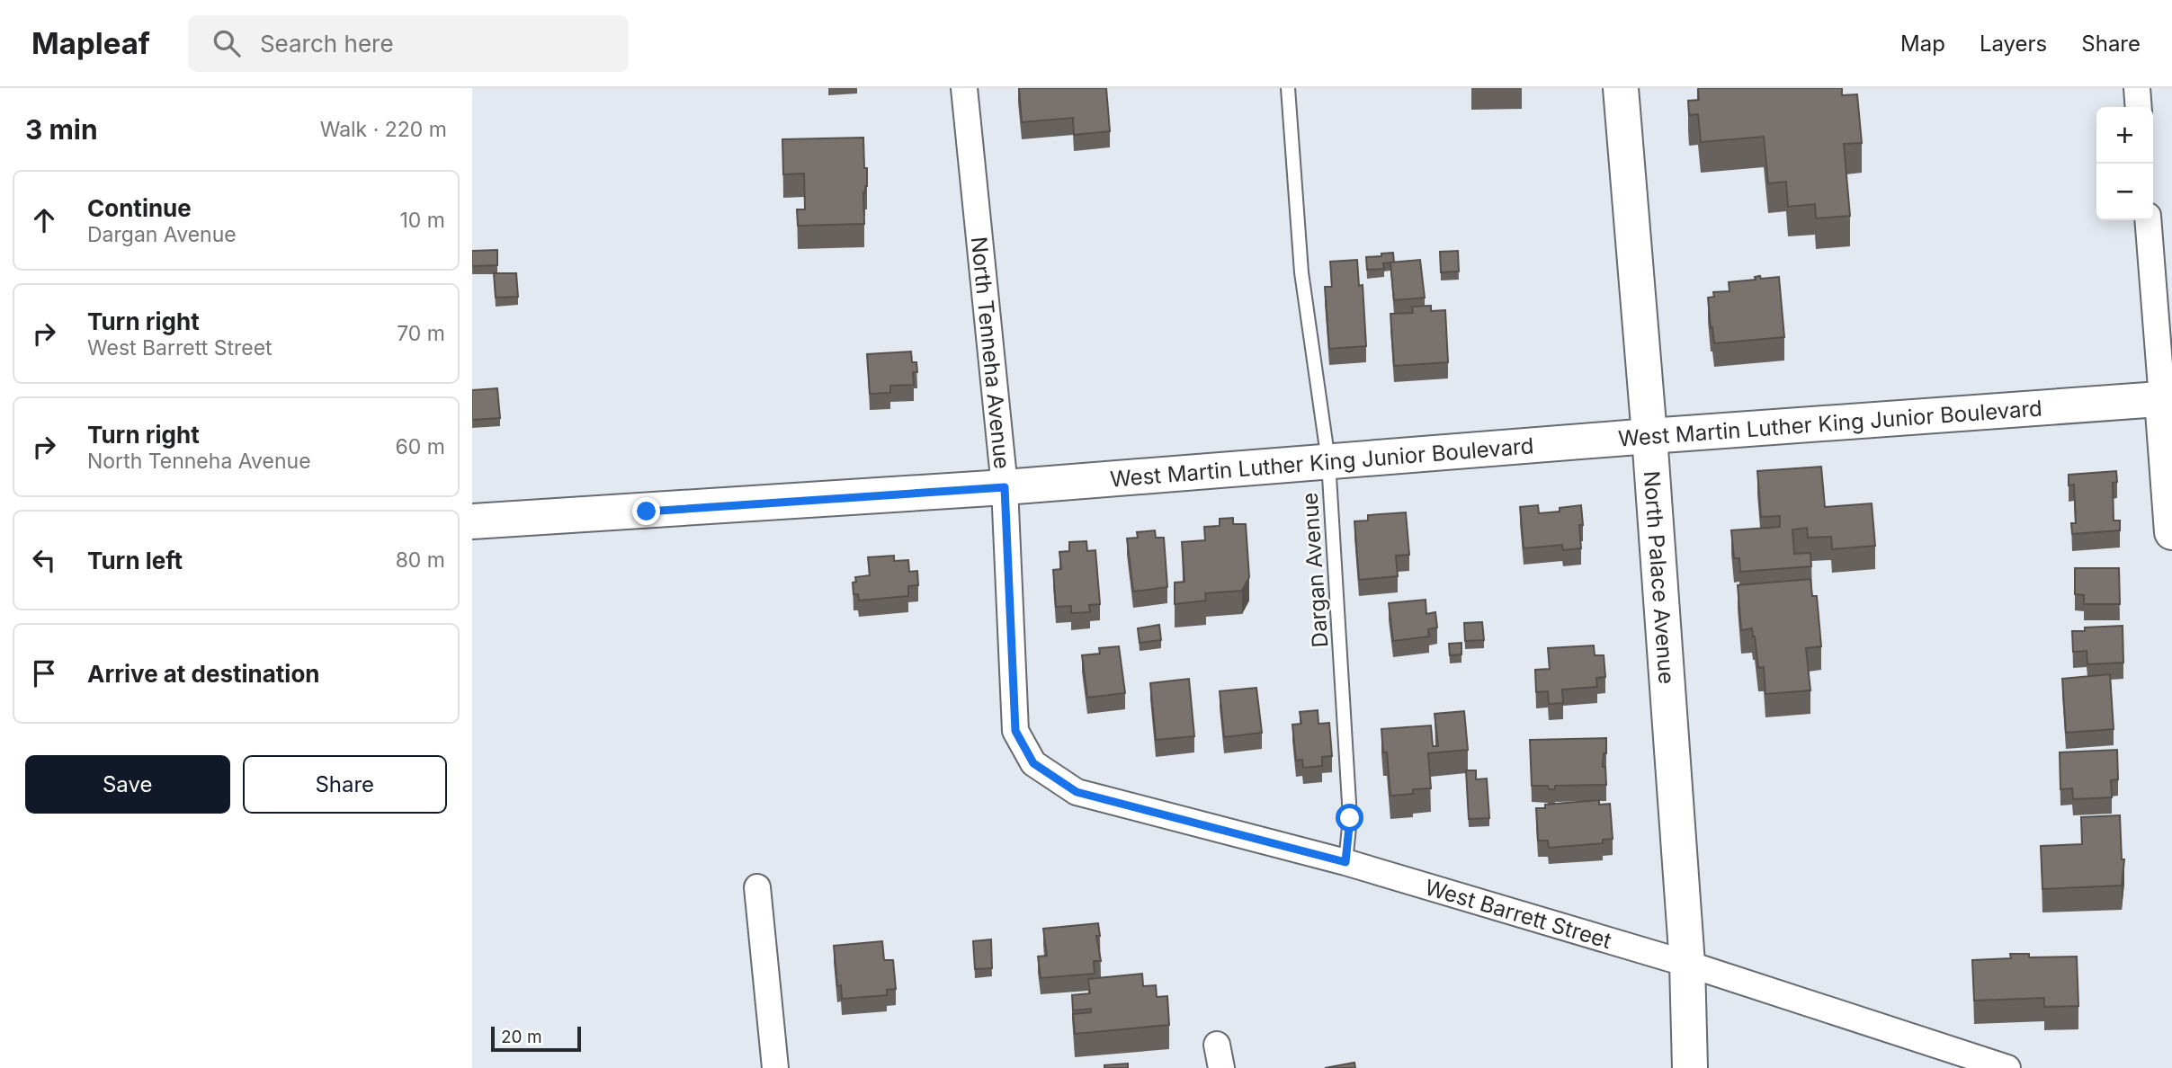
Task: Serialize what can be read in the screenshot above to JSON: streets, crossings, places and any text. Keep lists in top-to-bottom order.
{
  "streets": {
    "main road": ["West Martin Luther King Junior Boulevard", "North Palace Avenue"],
    "street": ["North Tenneha Avenue", "West Barrett Street"],
    "lane": ["Dargan Avenue"]
  },
  "crossings": [
    ["North Tenneha Avenue", "West Martin Luther King Junior Boulevard"],
    ["North Tenneha Avenue", "West Barrett Street"],
    ["West Martin Luther King Junior Boulevard", "Dargan Avenue"],
    ["West Martin Luther King Junior Boulevard", "North Palace Avenue"],
    ["Dargan Avenue", "West Barrett Street"],
    ["North Palace Avenue", "West Barrett Street"]
  ],
  "scale_bar": "20 m",
  "page": {
    "header": "Mapleaf",
    "search": "Search here",
    "nav": ["Map", "Layers", "Share"],
    "heading": ["3 min", "Walk · 220 m"],
    "map_buttons": ["+", "−"],
    "list": [
      ["Continue", "Dargan Avenue", "10 m"],
      ["Turn right", "West Barrett Street", "70 m"],
      ["Turn right", "North Tenneha Avenue", "60 m"],
      ["Turn left", "80 m"],
      "Arrive at destination"
    ],
    "buttons": ["Save", "Share"],
    "scale": "20 m"
  }
}
